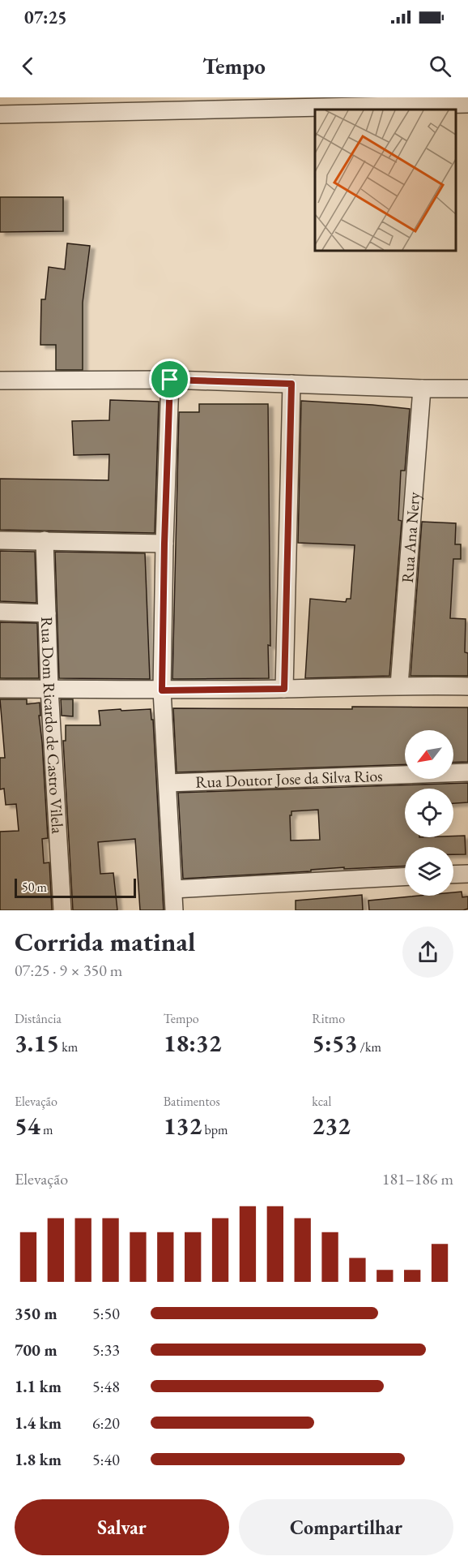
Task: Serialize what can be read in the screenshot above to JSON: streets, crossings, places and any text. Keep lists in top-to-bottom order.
{
  "streets": {
    "street": ["Rua Ana Nery", "Rua Dom Ricardo de Castro Vilela", "Rua Doutor Jose da Silva Rios"]
  },
  "scale_bar": "50 m",
  "north": "bottom left",
  "page": {
    "status": "07:25",
    "header": "Tempo",
    "scale": "50 m",
    "heading": ["Corrida matinal", "07:25 · 9 × 350 m"],
    "stats": [
      ["Distância", "3.15 km"],
      ["Tempo", "18:32"],
      ["Ritmo", "5:53 /km"],
      ["Elevação", "54 m"],
      ["Batimentos", "132 bpm"],
      ["kcal", "232"]
    ],
    "chart": ["Elevação", "181–186 m"],
    "list": [
      {
        "name": "350 m",
        "note": "5:50"
      },
      {
        "name": "700 m",
        "note": "5:33"
      },
      {
        "name": "1.1 km",
        "note": "5:48"
      },
      {
        "name": "1.4 km",
        "note": "6:20"
      },
      {
        "name": "1.8 km",
        "note": "5:40"
      }
    ],
    "buttons": ["Salvar", "Compartilhar"]
  }
}
